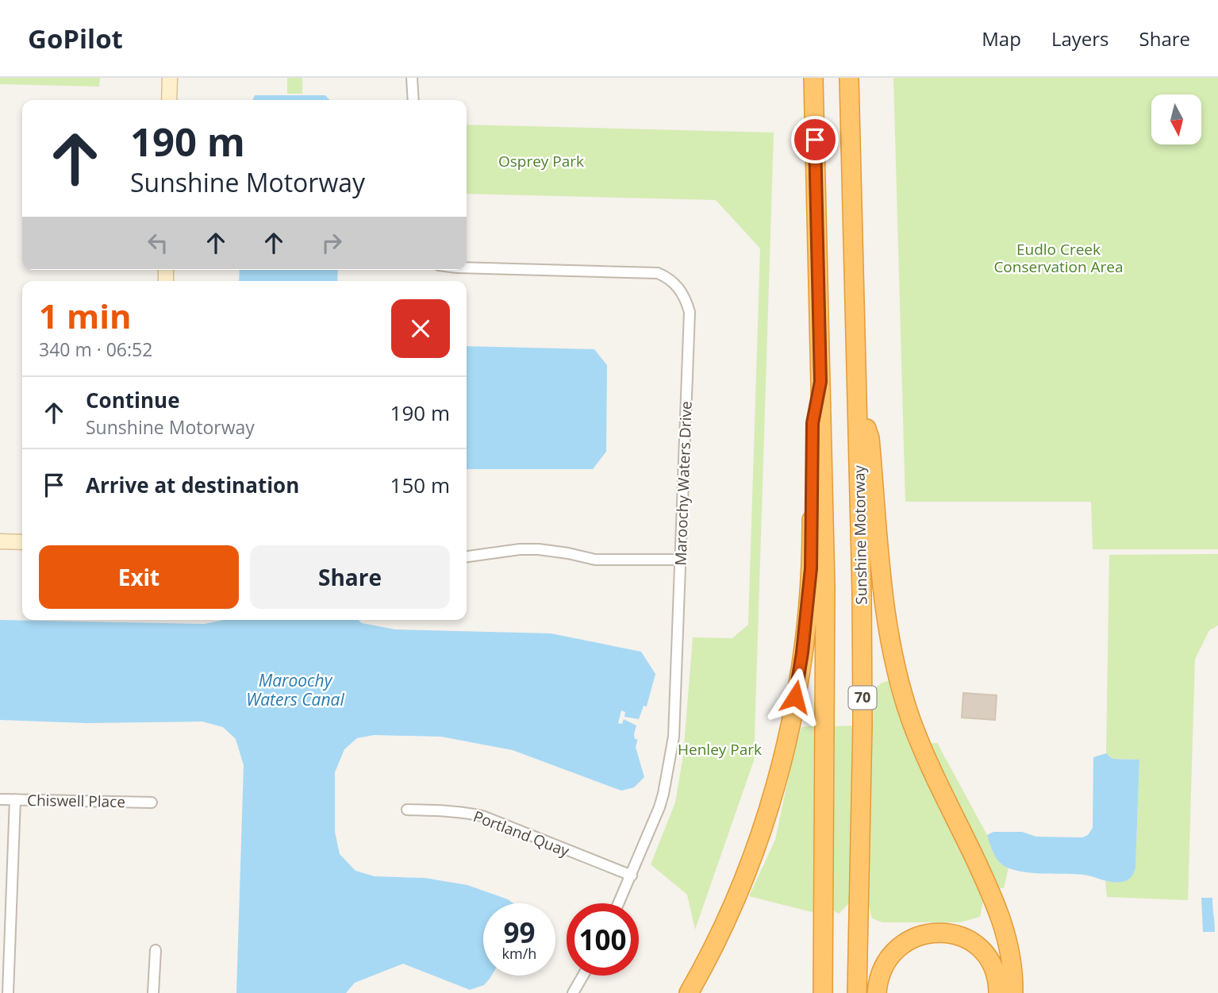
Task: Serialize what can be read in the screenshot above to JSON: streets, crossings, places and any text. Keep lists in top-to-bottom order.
{
  "streets": {
    "highway": ["Sunshine Motorway", "70"],
    "street": ["Maroochy Waters Drive", "Chiswell Place", "Portland Quay"]
  },
  "crossings": [
    ["Maroochy Waters Drive", "Portland Quay"]
  ],
  "water": ["Maroochy Waters Canal"],
  "parks": ["Osprey Park", "Eudlo Creek Conservation Area", "Henley Park"],
  "north": "bottom",
  "page": {
    "header": "GoPilot",
    "nav": ["Map", "Layers", "Share"],
    "turn": ["190 m", "Sunshine Motorway"],
    "heading": ["1 min", "340 m · 06:52"],
    "list": [
      {
        "name": "Continue",
        "note": "Sunshine Motorway",
        "value": "190 m"
      },
      {
        "name": "Arrive at destination",
        "value": "150 m"
      }
    ],
    "buttons": ["Exit", "Share"],
    "speed": "99 km/h",
    "limit": "100"
  }
}
